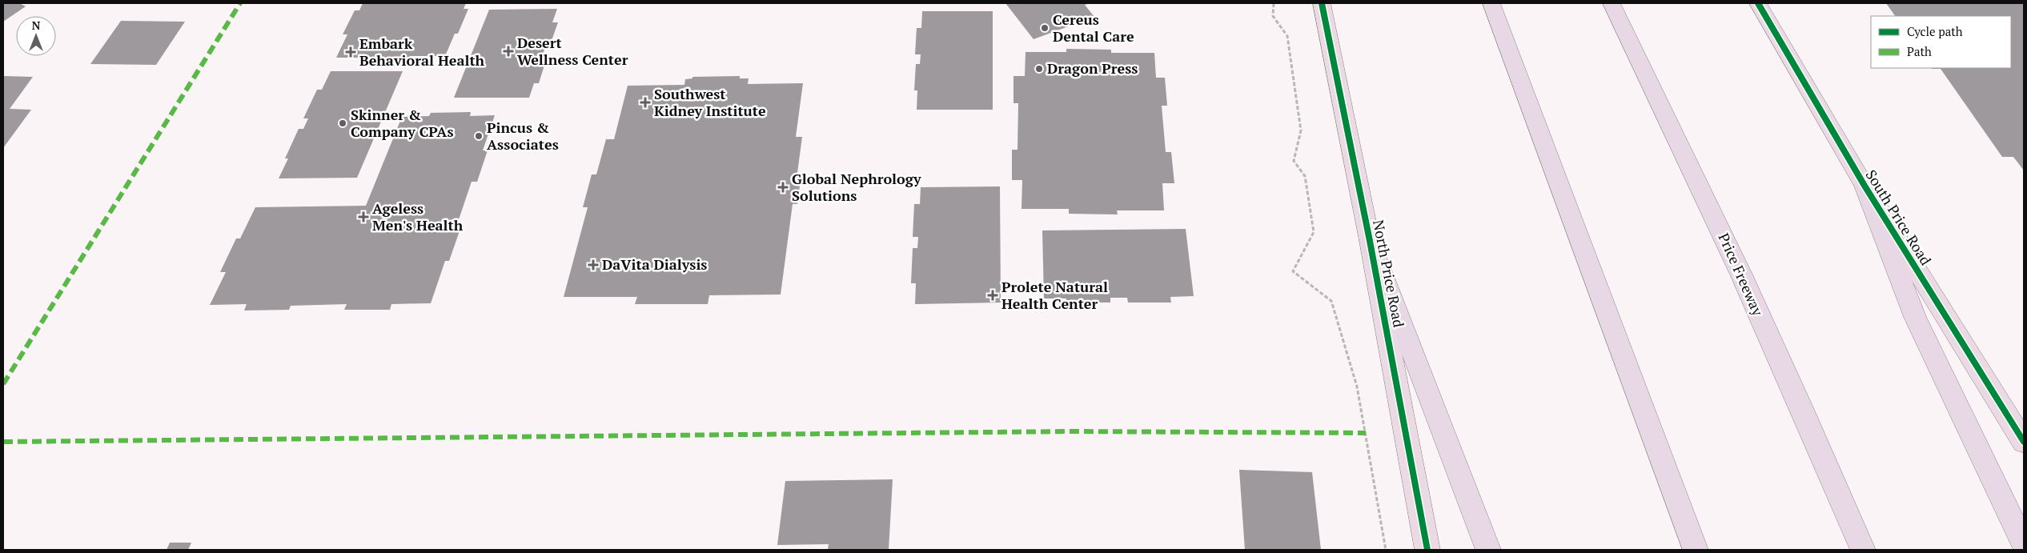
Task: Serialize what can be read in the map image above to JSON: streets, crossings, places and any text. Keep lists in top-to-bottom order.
{
  "streets": {
    "highway": ["Price Freeway"],
    "main road": ["South Price Road", "North Price Road"]
  },
  "places": {
    "other": [
      "Cereus Dental Care",
      "Dragon Press",
      "Skinner & Company CPAs",
      "Pincus & Associates"
    ],
    "health": [
      "Desert Wellness Center",
      "Embark Behavioral Health",
      "Southwest Kidney Institute",
      "Global Nephrology Solutions",
      "Ageless Men's Health",
      "DaVita Dialysis",
      "Prolete Natural Health Center"
    ]
  },
  "legend": ["Cycle path", "Path"],
  "north": "top"
}
